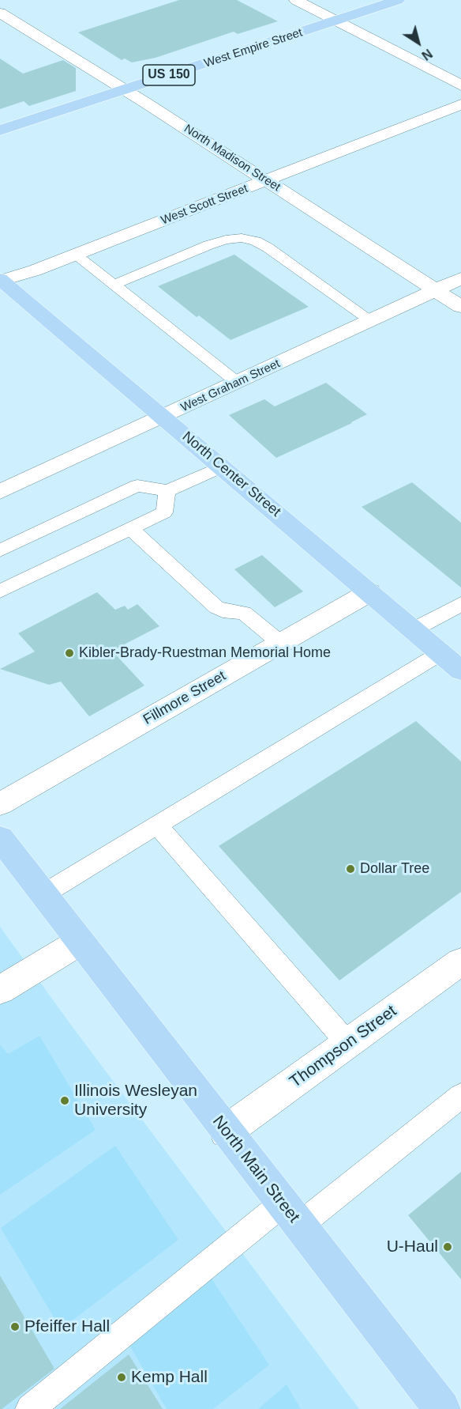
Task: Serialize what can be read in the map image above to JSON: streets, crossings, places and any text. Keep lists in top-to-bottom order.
{
  "streets": {
    "main road": [
      "West Empire Street",
      "US 150",
      "North Center Street",
      "North Main Street"
    ],
    "street": [
      "North Madison Street",
      "West Scott Street",
      "West Graham Street",
      "Fillmore Street",
      "Thompson Street"
    ]
  },
  "crossings": [
    ["West Empire Street", "North Madison Street"],
    ["North Madison Street", "West Scott Street"],
    ["North Madison Street", "West Graham Street"],
    ["West Scott Street", "North Center Street"],
    ["West Graham Street", "North Center Street"],
    ["North Center Street", "Fillmore Street"],
    ["Thompson Street", "North Main Street"]
  ],
  "places": [
    "Kibler-Brady-Ruestman Memorial Home",
    "Dollar Tree",
    "Illinois Wesleyan University",
    "U-Haul",
    "Pfeiffer Hall",
    "Kemp Hall"
  ],
  "north": "bottom right"
}
